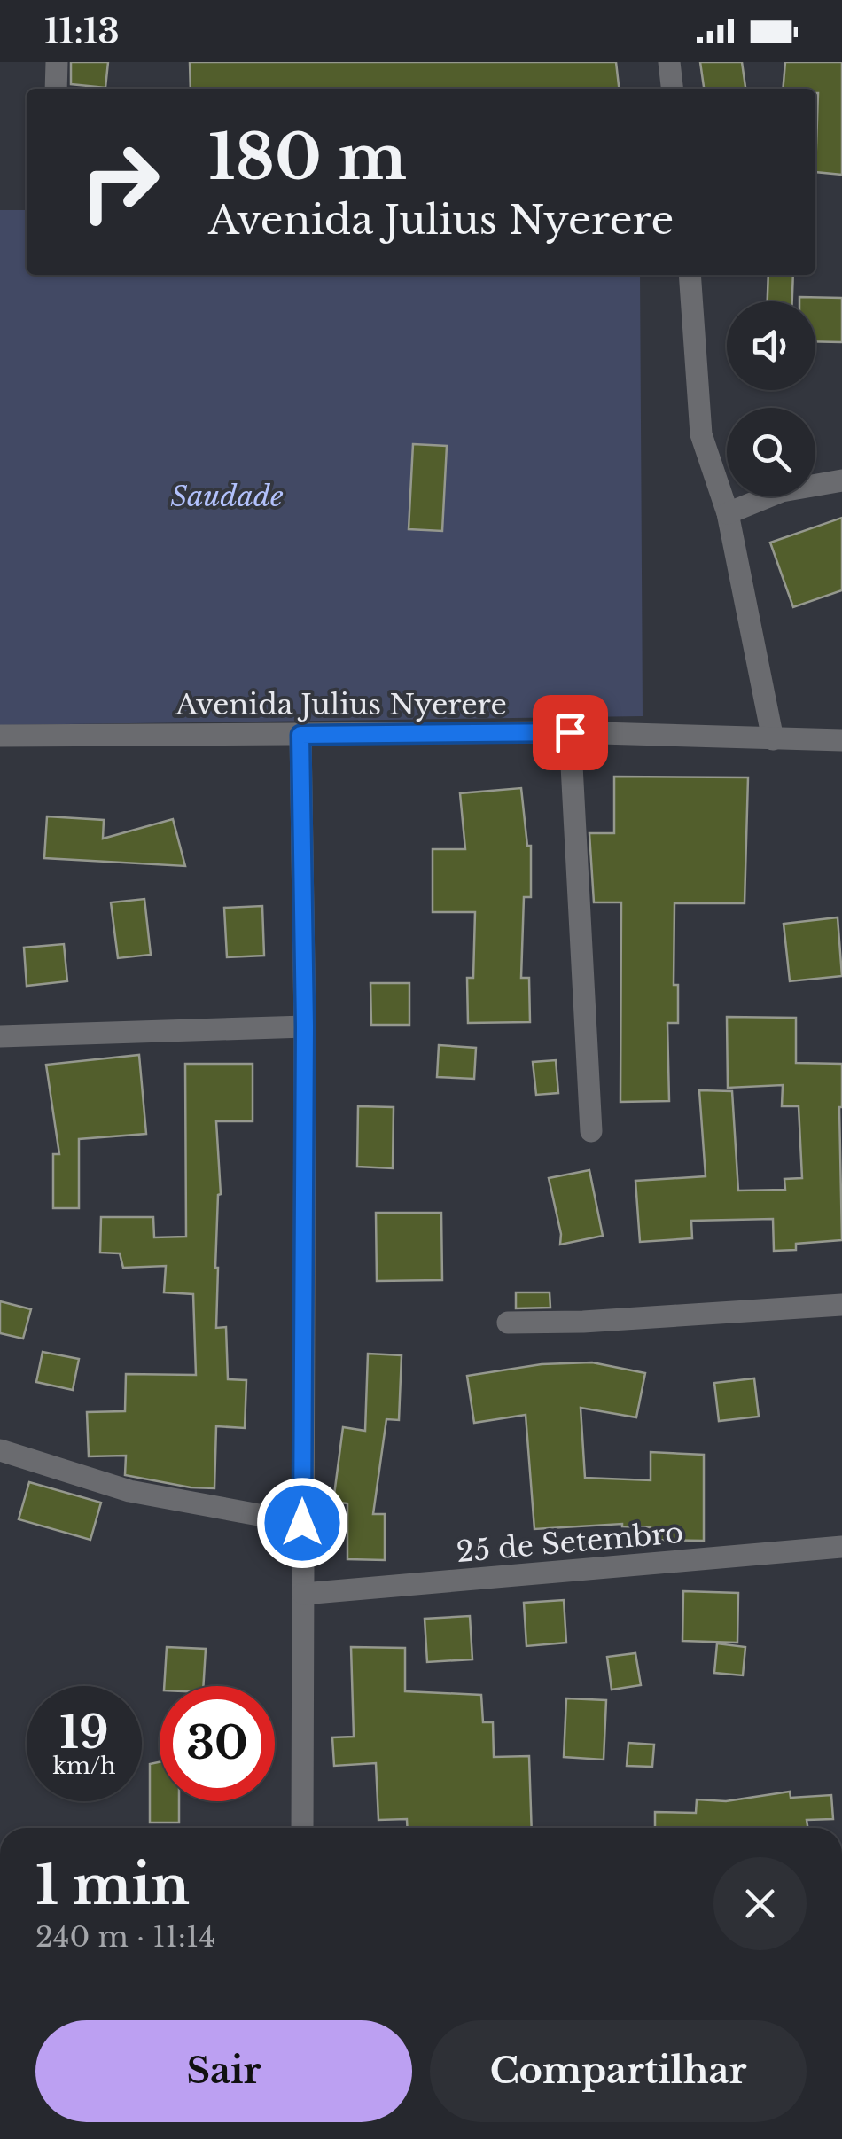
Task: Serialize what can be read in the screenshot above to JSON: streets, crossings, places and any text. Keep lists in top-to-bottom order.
{
  "streets": {
    "street": ["Avenida Julius Nyerere", "25 de Setembro"]
  },
  "parks": ["Saudade"],
  "page": {
    "status": "11:13",
    "turn": ["180 m", "Avenida Julius Nyerere"],
    "speed": "19 km/h",
    "limit": "30",
    "heading": ["1 min", "240 m · 11:14"],
    "buttons": ["Sair", "Compartilhar"]
  }
}
